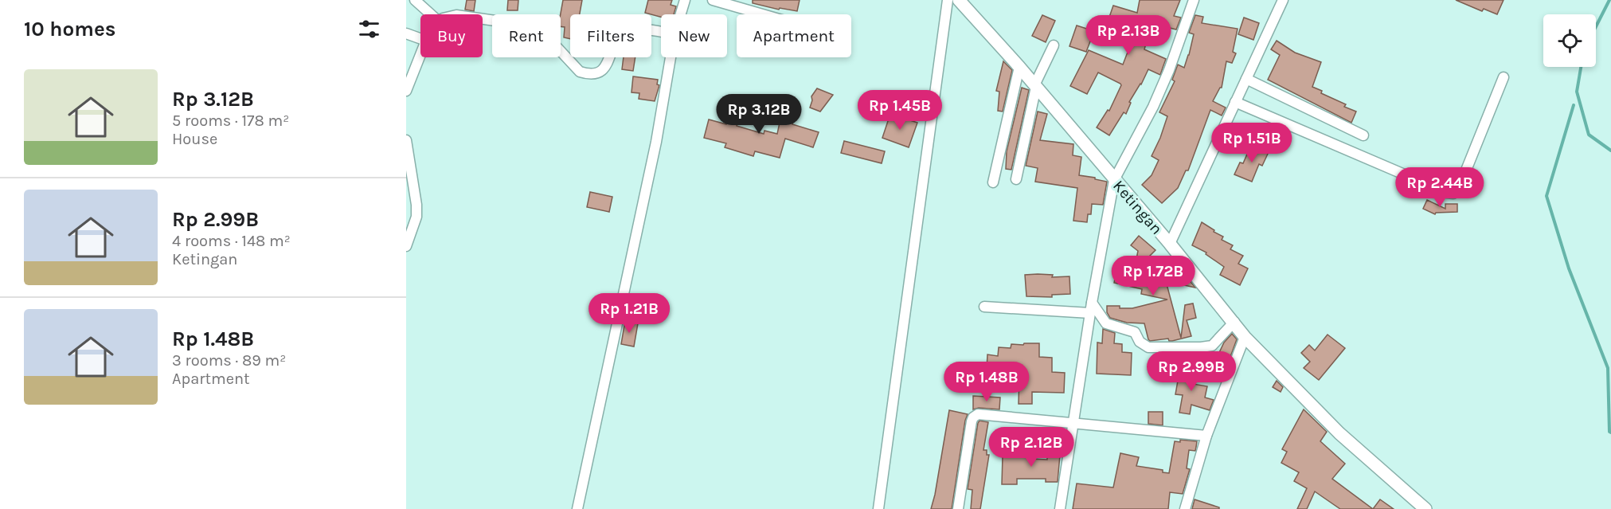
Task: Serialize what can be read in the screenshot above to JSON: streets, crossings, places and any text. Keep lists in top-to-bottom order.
{
  "streets": {
    "street": ["Ketingan"]
  },
  "page": {
    "heading": "10 homes",
    "chip": [
      "Buy",
      "Rent",
      "Filters",
      "New",
      "Apartment"
    ],
    "price": [
      "Rp 2.13B",
      "Rp 1.45B",
      "Rp 3.12B",
      "Rp 1.51B",
      "Rp 2.44B",
      "Rp 1.72B",
      "Rp 1.21B",
      "Rp 2.99B",
      "Rp 1.48B",
      "Rp 2.12B"
    ],
    "list": [
      {
        "name": "Rp 3.12B",
        "note": "5 rooms · 178 m² · House"
      },
      {
        "name": "Rp 2.99B",
        "note": "4 rooms · 148 m² · Ketingan"
      },
      {
        "name": "Rp 1.48B",
        "note": "3 rooms · 89 m² · Apartment"
      }
    ]
  }
}
